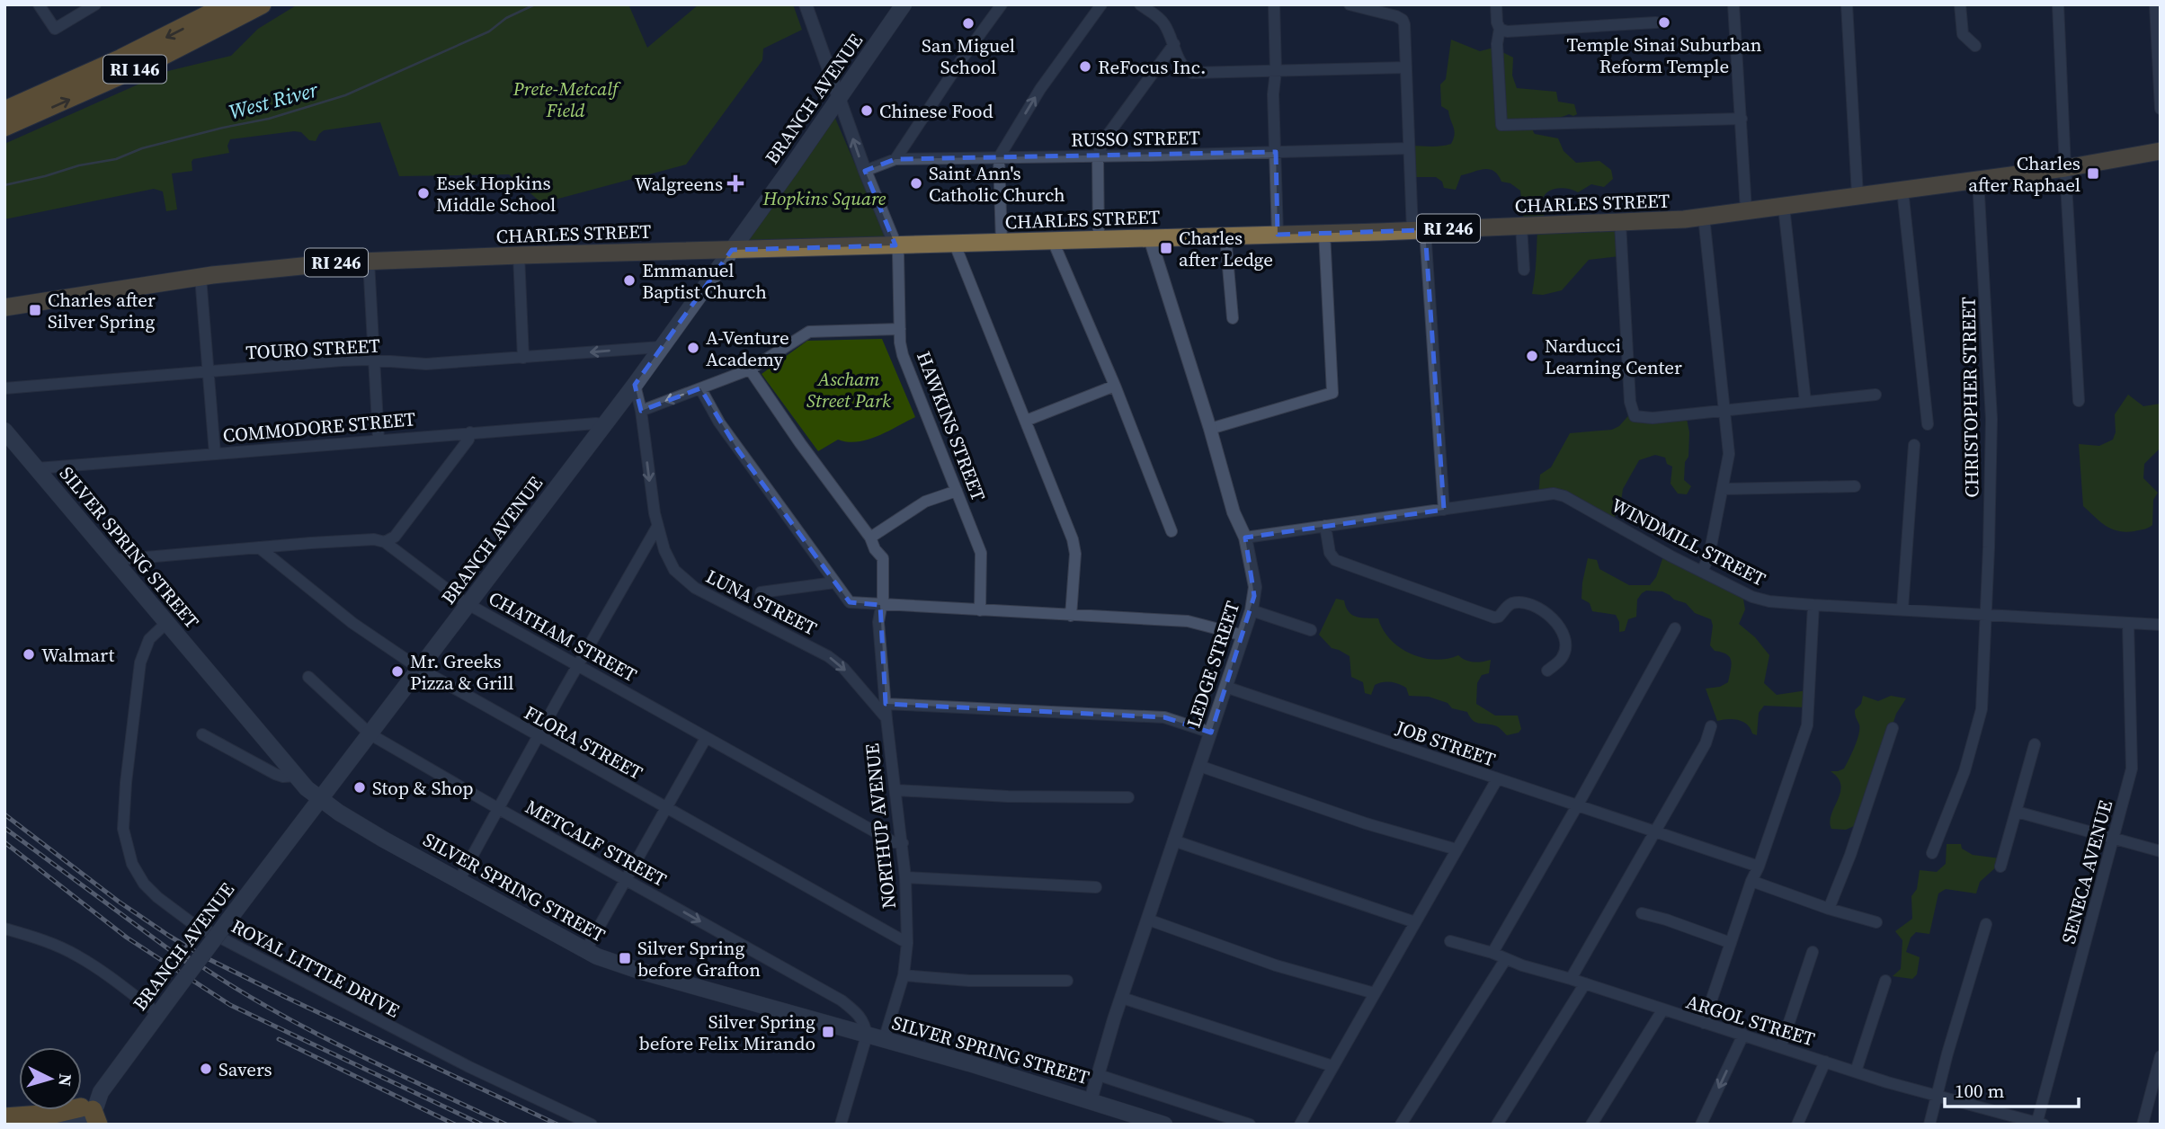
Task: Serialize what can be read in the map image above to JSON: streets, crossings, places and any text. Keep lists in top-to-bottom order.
{
  "streets": {
    "highway": ["RI 146"],
    "main road": [
      "BRANCH AVENUE",
      "CHARLES STREET",
      "RI 246",
      "SILVER SPRING STREET"
    ],
    "street": [
      "RUSSO STREET",
      "TOURO STREET",
      "CHRISTOPHER STREET",
      "HAWKINS STREET",
      "COMMODORE STREET",
      "WINDMILL STREET",
      "LUNA STREET",
      "CHATHAM STREET",
      "LEDGE STREET",
      "FLORA STREET",
      "JOB STREET",
      "NORTHUP AVENUE",
      "METCALF STREET",
      "SENECA AVENUE",
      "ROYAL LITTLE DRIVE",
      "ARGOL STREET"
    ]
  },
  "crossings": [
    ["BRANCH AVENUE", "CHARLES STREET"],
    ["BRANCH AVENUE", "TOURO STREET"],
    ["BRANCH AVENUE", "HAWKINS STREET"],
    ["BRANCH AVENUE", "COMMODORE STREET"],
    ["BRANCH AVENUE", "SILVER SPRING STREET"],
    ["BRANCH AVENUE", "LUNA STREET"],
    ["BRANCH AVENUE", "CHATHAM STREET"],
    ["BRANCH AVENUE", "FLORA STREET"],
    ["BRANCH AVENUE", "METCALF STREET"],
    ["RUSSO STREET", "HAWKINS STREET"],
    ["CHARLES STREET", "CHRISTOPHER STREET"],
    ["CHARLES STREET", "HAWKINS STREET"],
    ["CHARLES STREET", "LEDGE STREET"],
    ["CHRISTOPHER STREET", "WINDMILL STREET"],
    ["COMMODORE STREET", "SILVER SPRING STREET"],
    ["WINDMILL STREET", "LEDGE STREET"],
    ["WINDMILL STREET", "SENECA AVENUE"],
    ["SILVER SPRING STREET", "LEDGE STREET"],
    ["SILVER SPRING STREET", "NORTHUP AVENUE"],
    ["SILVER SPRING STREET", "METCALF STREET"],
    ["SILVER SPRING STREET", "ROYAL LITTLE DRIVE"],
    ["LUNA STREET", "NORTHUP AVENUE"],
    ["CHATHAM STREET", "NORTHUP AVENUE"],
    ["LEDGE STREET", "JOB STREET"],
    ["FLORA STREET", "NORTHUP AVENUE"],
    ["SENECA AVENUE", "ARGOL STREET"]
  ],
  "one_way": ["METCALF STREET"],
  "water": ["West River"],
  "parks": ["Prete-Metcalf Field", "Hopkins Square", "Ascham Street Park"],
  "places": {
    "other": [
      "Temple Sinai Suburban Reform Temple",
      "San Miguel School",
      "ReFocus Inc.",
      "Chinese Food",
      "Saint Ann's Catholic Church",
      "Esek Hopkins Middle School",
      "Emmanuel Baptist Church",
      "A-Venture Academy",
      "Narducci Learning Center",
      "Walmart",
      "Mr. Greeks Pizza & Grill",
      "Stop & Shop",
      "Savers"
    ],
    "transit": [
      "Charles after Raphael",
      "Charles after Ledge",
      "Charles after Silver Spring",
      "Silver Spring before Grafton",
      "Silver Spring before Felix Mirando"
    ],
    "health": ["Walgreens"]
  },
  "scale_bar": "100 m",
  "north": "right"
}
